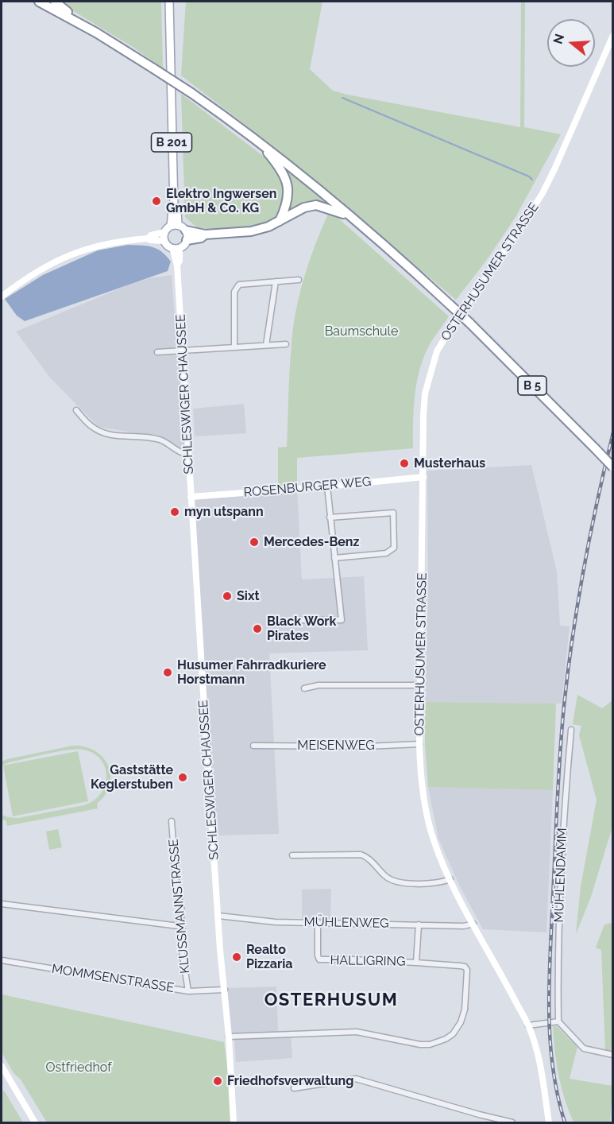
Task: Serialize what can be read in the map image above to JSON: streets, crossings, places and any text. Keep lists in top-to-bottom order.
{
  "streets": {
    "highway": ["B 5"],
    "main road": ["B 201"],
    "street": [
      "OSTERHUSUMER STRASSE",
      "SCHLESWIGER CHAUSSEE",
      "ROSENBURGER WEG",
      "MEISENWEG",
      "MÜHLENDAMM",
      "KLUSSMANNSTRASSE",
      "MÜHLENWEG",
      "HALLIGRING",
      "MOMMSENSTRASSE"
    ]
  },
  "crossings": [
    ["B 201", "SCHLESWIGER CHAUSSEE"],
    ["OSTERHUSUMER STRASSE", "ROSENBURGER WEG"],
    ["OSTERHUSUMER STRASSE", "MEISENWEG"],
    ["OSTERHUSUMER STRASSE", "MÜHLENWEG"],
    ["SCHLESWIGER CHAUSSEE", "ROSENBURGER WEG"],
    ["SCHLESWIGER CHAUSSEE", "MÜHLENWEG"],
    ["SCHLESWIGER CHAUSSEE", "MOMMSENSTRASSE"],
    ["KLUSSMANNSTRASSE", "MOMMSENSTRASSE"],
    ["MÜHLENWEG", "HALLIGRING"]
  ],
  "districts": ["OSTERHUSUM"],
  "parks": ["Baumschule", "Ostfriedhof"],
  "places": [
    "Elektro Ingwersen GmbH & Co. KG",
    "Musterhaus",
    "myn utspann",
    "Mercedes-Benz",
    "Sixt",
    "Black Work Pirates",
    "Husumer Fahrradkuriere Horstmann",
    "Gaststätte Keglerstuben",
    "Realto Pizzaria",
    "Friedhofsverwaltung"
  ],
  "north": "left"
}
